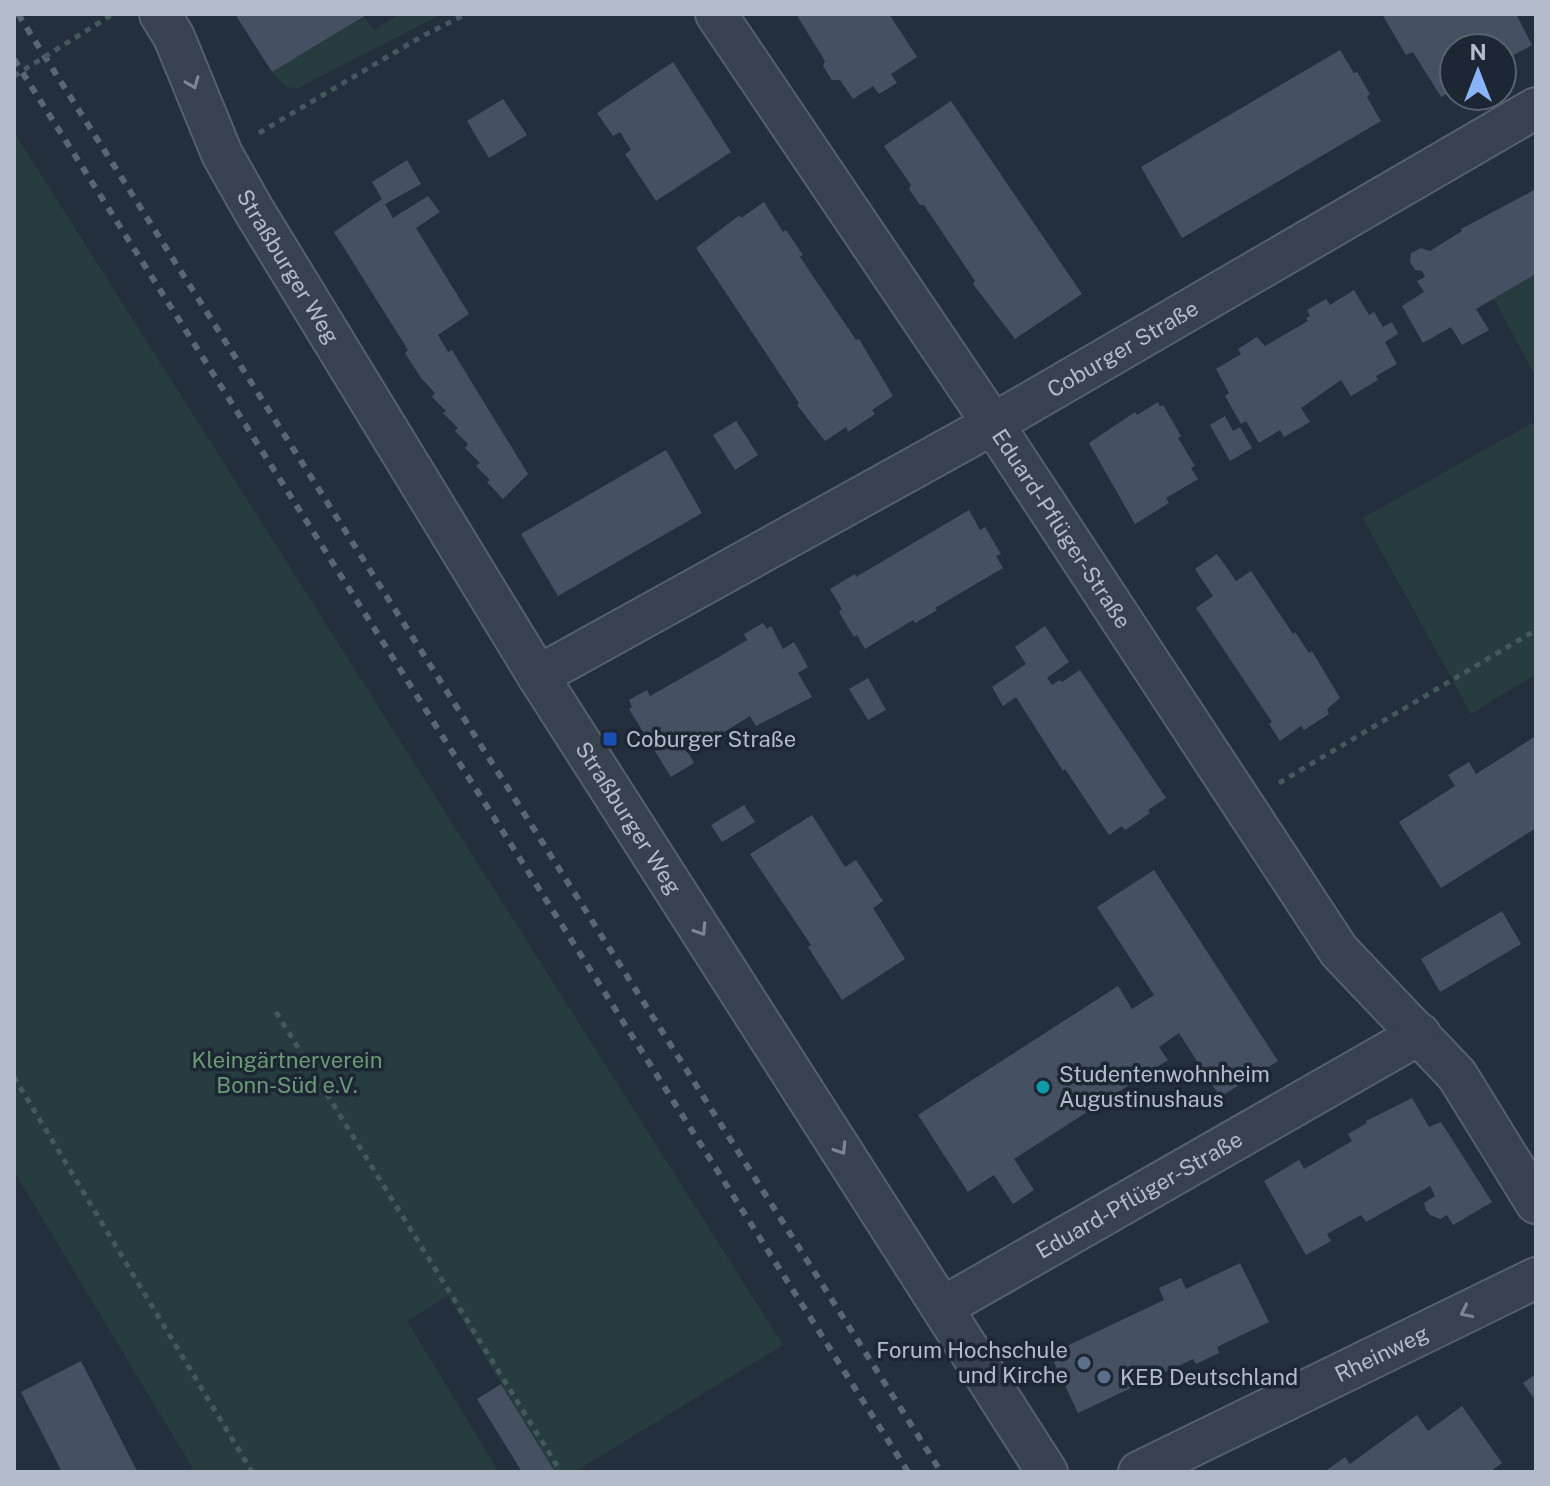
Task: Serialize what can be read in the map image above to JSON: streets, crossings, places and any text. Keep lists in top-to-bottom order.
{
  "streets": {
    "street": [
      "Straßburger Weg",
      "Coburger Straße",
      "Eduard-Pflüger-Straße",
      "Rheinweg"
    ]
  },
  "crossings": [
    ["Straßburger Weg", "Coburger Straße"],
    ["Straßburger Weg", "Eduard-Pflüger-Straße"],
    ["Coburger Straße", "Eduard-Pflüger-Straße"]
  ],
  "one_way": ["Straßburger Weg", "Rheinweg"],
  "parks": ["Kleingärtnerverein Bonn-Süd e.V."],
  "places": {
    "transit": ["Coburger Straße"],
    "other": ["Studentenwohnheim Augustinushaus", "Forum Hochschule und Kirche", "KEB Deutschland"]
  },
  "north": "top"
}
